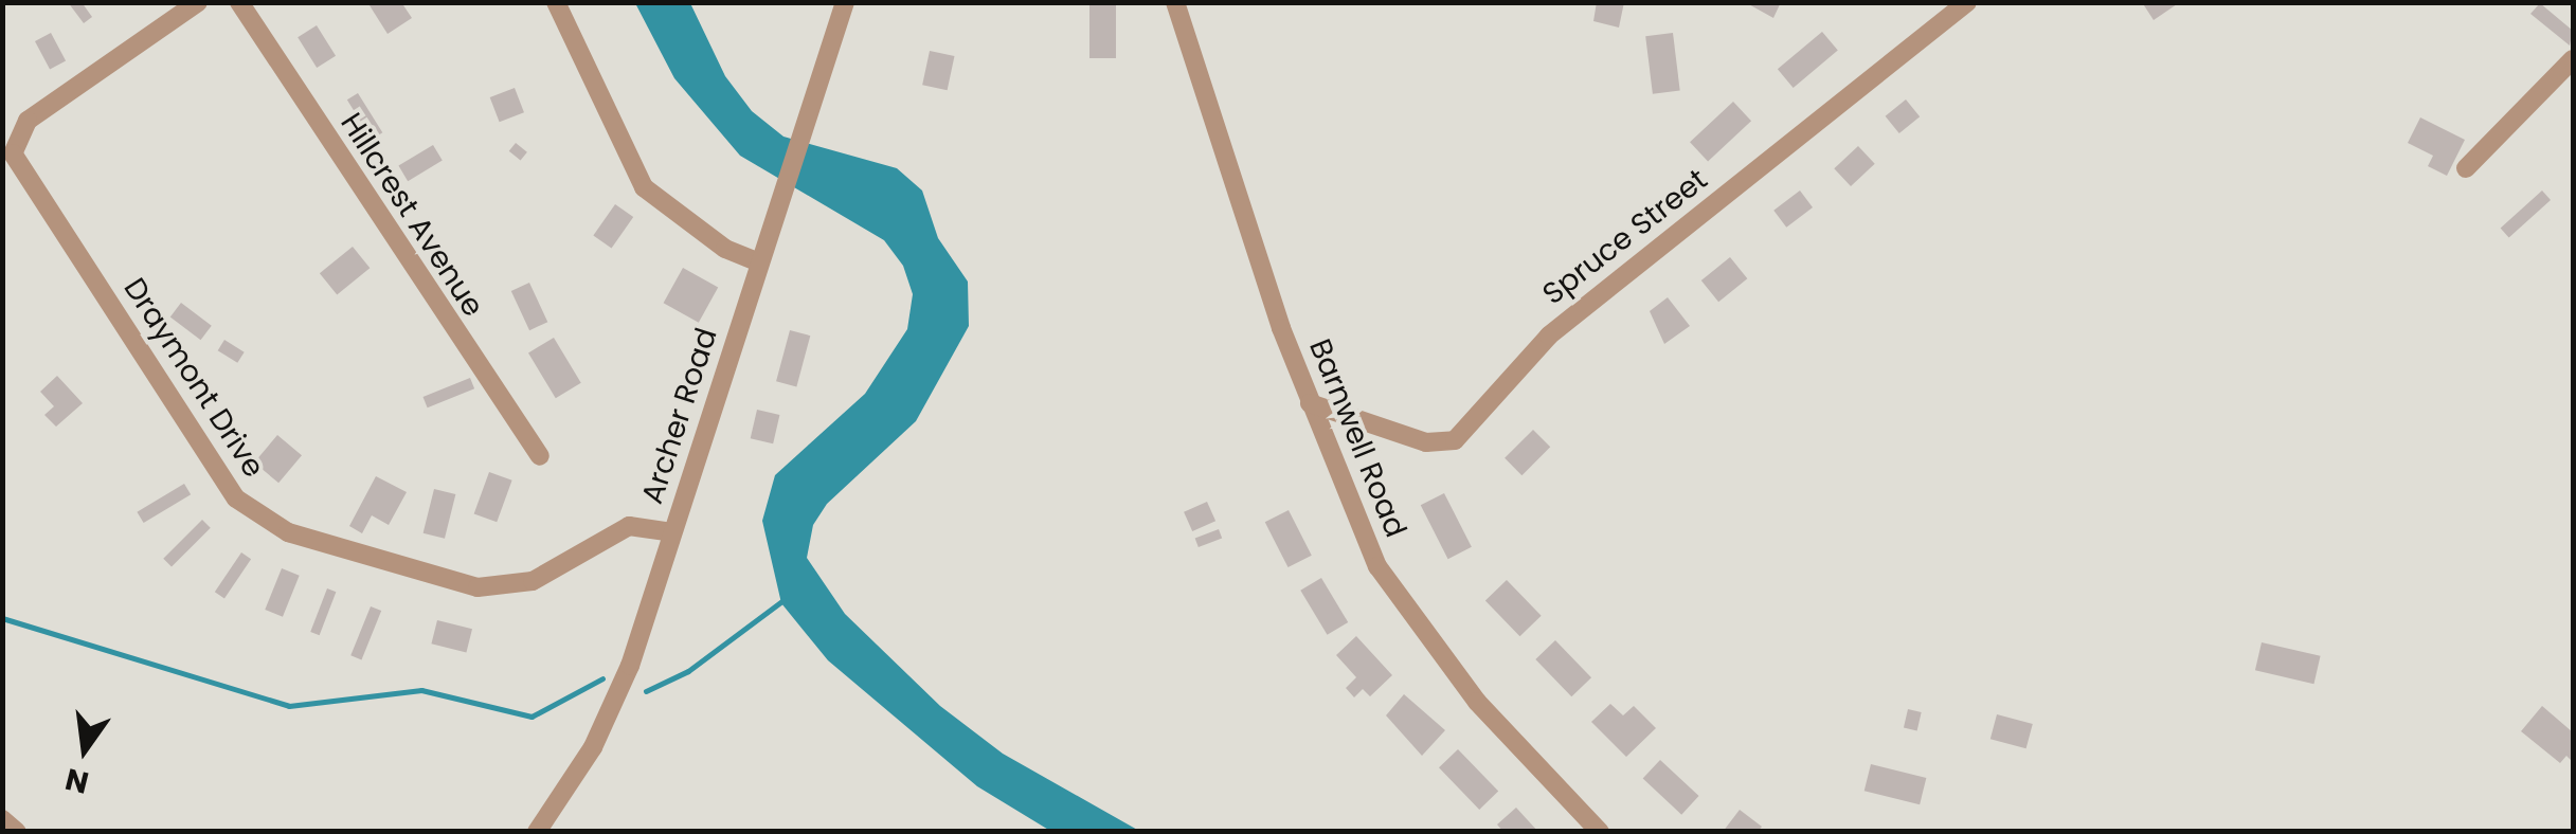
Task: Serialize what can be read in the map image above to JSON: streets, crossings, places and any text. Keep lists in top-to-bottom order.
{
  "streets": {
    "street": [
      "Hillcrest Avenue",
      "Spruce Street",
      "Draymont Drive",
      "Archer Road",
      "Barnwell Road"
    ]
  },
  "crossings": [
    ["Spruce Street", "Barnwell Road"],
    ["Draymont Drive", "Archer Road"]
  ],
  "north": "bottom"
}
